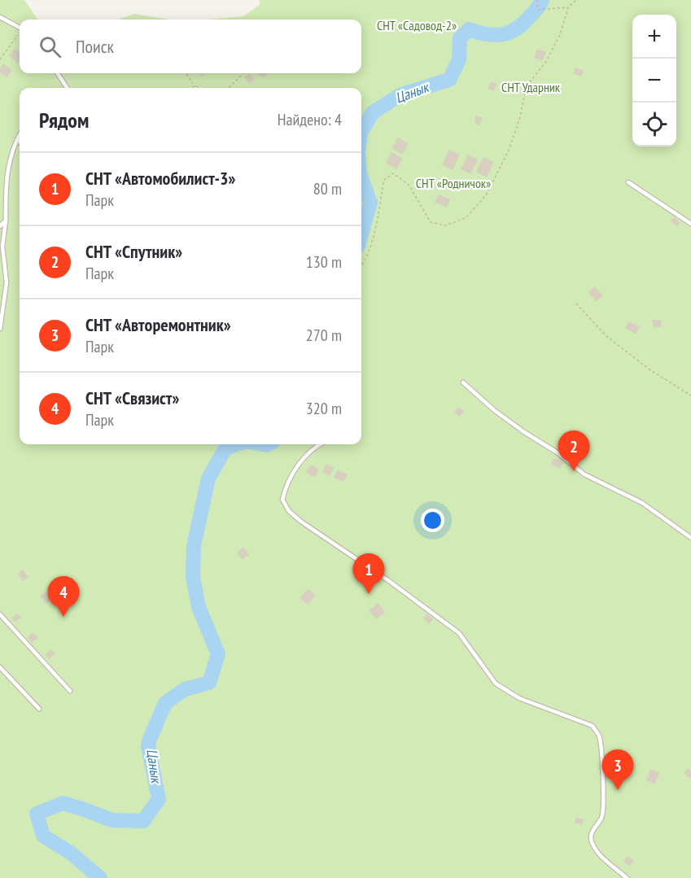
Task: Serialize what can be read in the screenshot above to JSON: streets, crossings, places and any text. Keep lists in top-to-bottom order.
{
  "water": ["Цанык"],
  "parks": ["СНТ «Садовод-2»", "СНТ Ударник", "СНТ «Родничок»"],
  "page": {
    "map_buttons": ["+", "−"],
    "search": "Поиск",
    "heading": ["Рядом", "Найдено: 4"],
    "list": [
      {
        "mark": "1",
        "name": "СНТ «Автомобилист-3»",
        "note": "Парк",
        "value": "80 m"
      },
      {
        "mark": "2",
        "name": "СНТ «Спутник»",
        "note": "Парк",
        "value": "130 m"
      },
      {
        "mark": "3",
        "name": "СНТ «Авторемонтник»",
        "note": "Парк",
        "value": "270 m"
      },
      {
        "mark": "4",
        "name": "СНТ «Связист»",
        "note": "Парк",
        "value": "320 m"
      }
    ],
    "pins": [
      "2",
      "1",
      "4",
      "3"
    ]
  }
}
